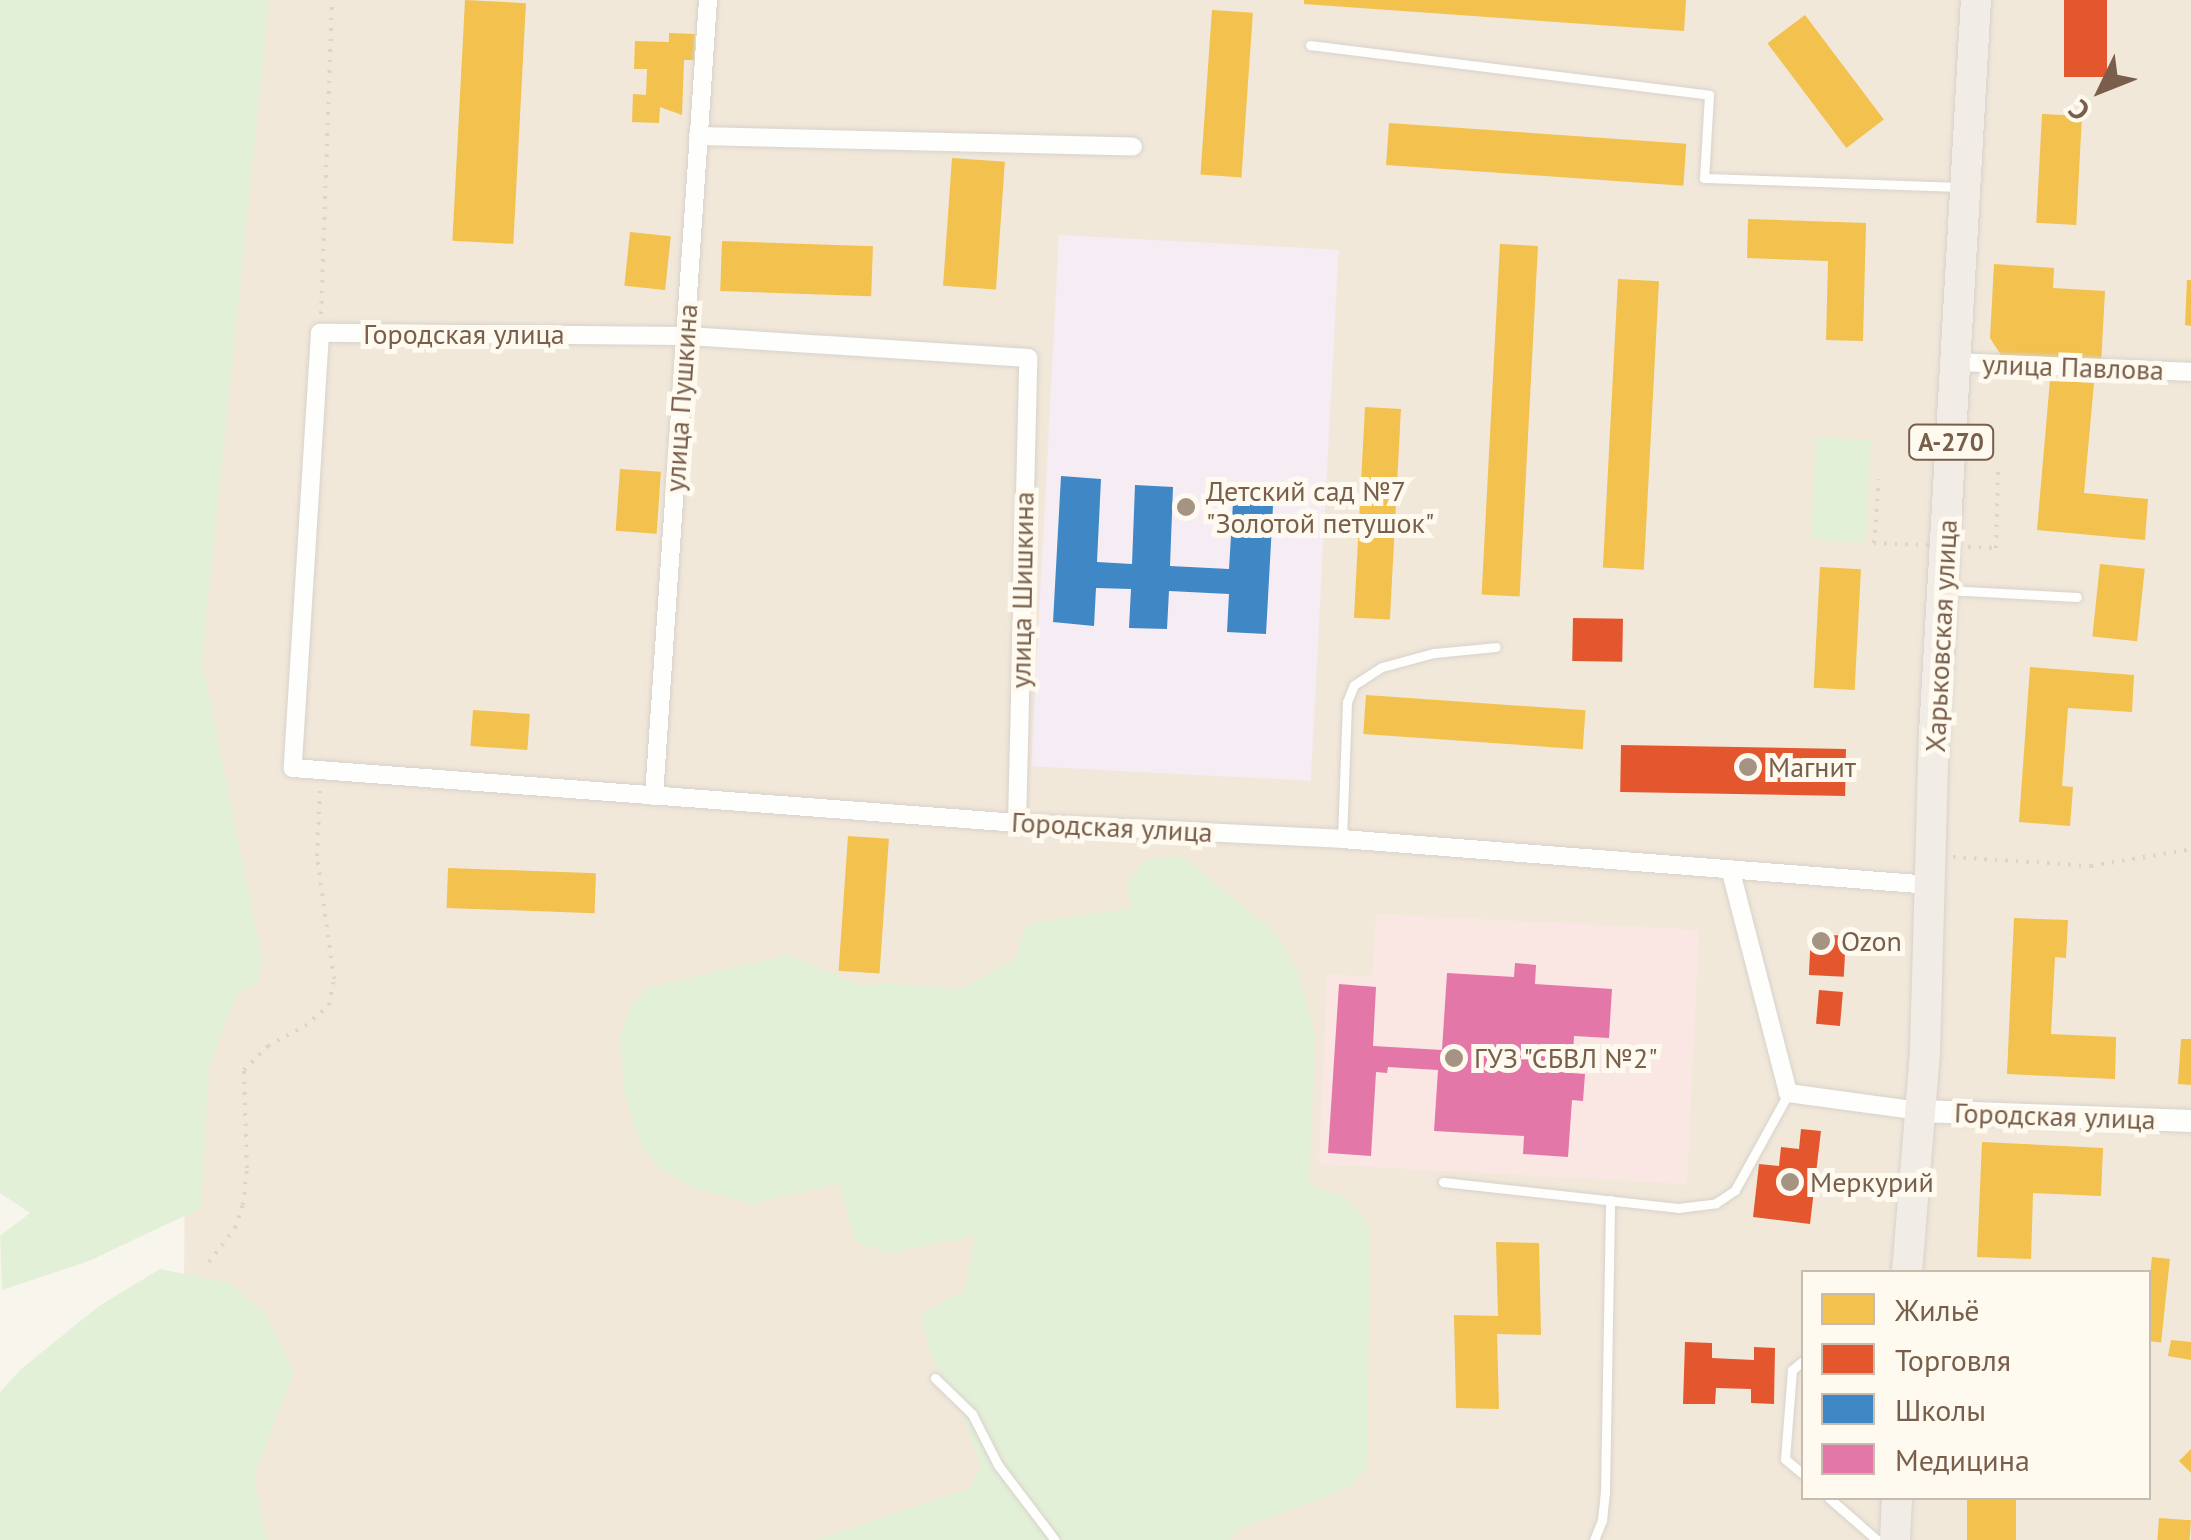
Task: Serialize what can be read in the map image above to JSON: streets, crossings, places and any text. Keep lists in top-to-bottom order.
{
  "streets": {
    "highway": ["А-270", "Харьковская улица"],
    "street": [
      "Городская улица",
      "улица Павлова",
      "улица Пушкина",
      "улица Шишкина"
    ]
  },
  "crossings": [
    ["Городская улица", "улица Пушкина"],
    ["Городская улица", "улица Шишкина"],
    ["Городская улица", "Харьковская улица"],
    ["улица Павлова", "Харьковская улица"]
  ],
  "places": [
    "Детский сад №7 \"Золотой петушок\"",
    "Магнит",
    "Ozon",
    "ГУЗ \"СБВЛ №2\"",
    "Меркурий"
  ],
  "legend": [
    "Жильё",
    "Торговля",
    "Школы",
    "Медицина"
  ],
  "north": "bottom left"
}
